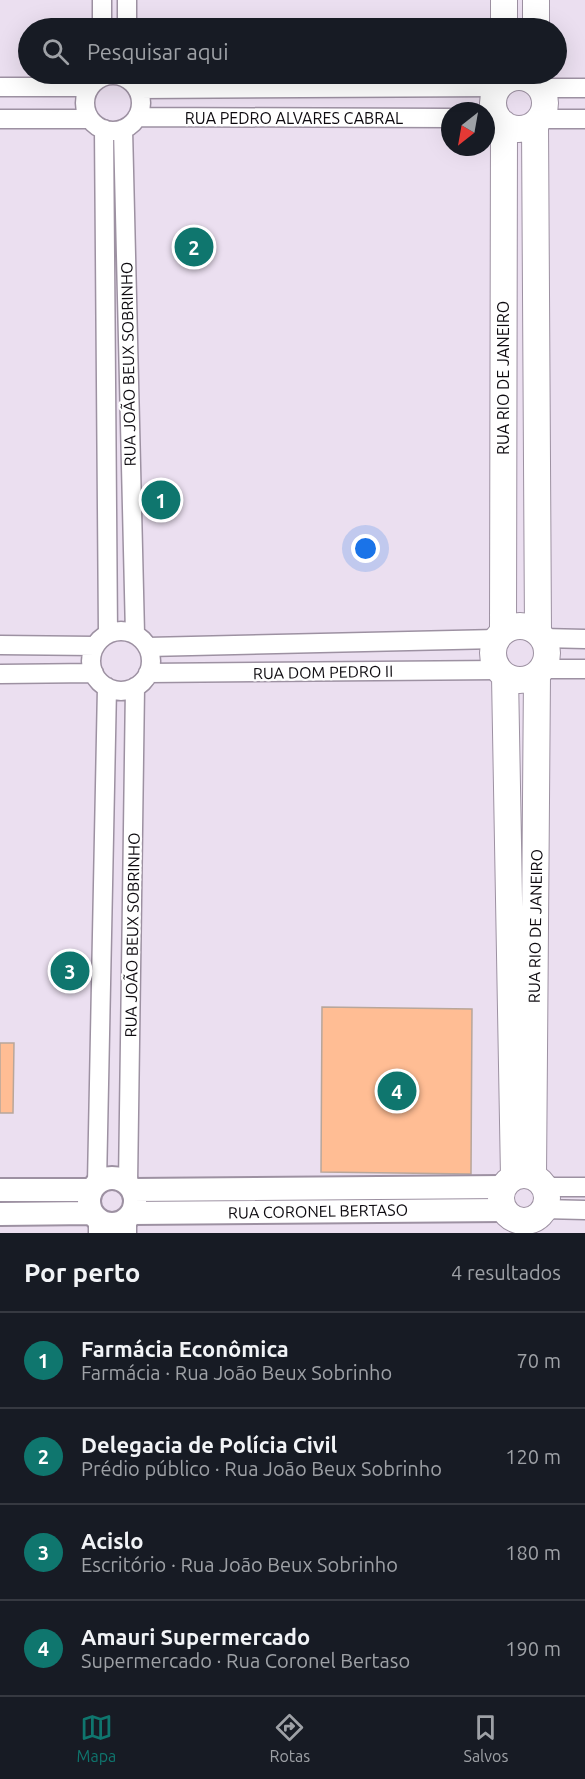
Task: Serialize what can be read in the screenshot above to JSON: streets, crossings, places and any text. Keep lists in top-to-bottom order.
{
  "streets": {
    "main road": ["RUA RIO DE JANEIRO"],
    "street": [
      "RUA PEDRO ALVARES CABRAL",
      "RUA JOÃO BEUX SOBRINHO",
      "RUA DOM PEDRO II",
      "RUA CORONEL BERTASO"
    ]
  },
  "crossings": [
    ["RUA JOÃO BEUX SOBRINHO", "RUA DOM PEDRO II"],
    ["RUA JOÃO BEUX SOBRINHO", "RUA CORONEL BERTASO"],
    ["RUA RIO DE JANEIRO", "RUA DOM PEDRO II"],
    ["RUA RIO DE JANEIRO", "RUA CORONEL BERTASO"]
  ],
  "north": "bottom left",
  "page": {
    "search": "Pesquisar aqui",
    "pins": [
      "2",
      "1",
      "3",
      "4"
    ],
    "heading": ["Por perto", "4 resultados"],
    "list": [
      {
        "mark": "1",
        "name": "Farmácia Econômica",
        "note": "Farmácia · Rua João Beux Sobrinho",
        "value": "70 m"
      },
      {
        "mark": "2",
        "name": "Delegacia de Polícia Civil",
        "note": "Prédio público · Rua João Beux Sobrinho",
        "value": "120 m"
      },
      {
        "mark": "3",
        "name": "Acislo",
        "note": "Escritório · Rua João Beux Sobrinho",
        "value": "180 m"
      },
      {
        "mark": "4",
        "name": "Amauri Supermercado",
        "note": "Supermercado · Rua Coronel Bertaso",
        "value": "190 m"
      }
    ],
    "nav": ["Mapa", "Rotas", "Salvos"]
  }
}
